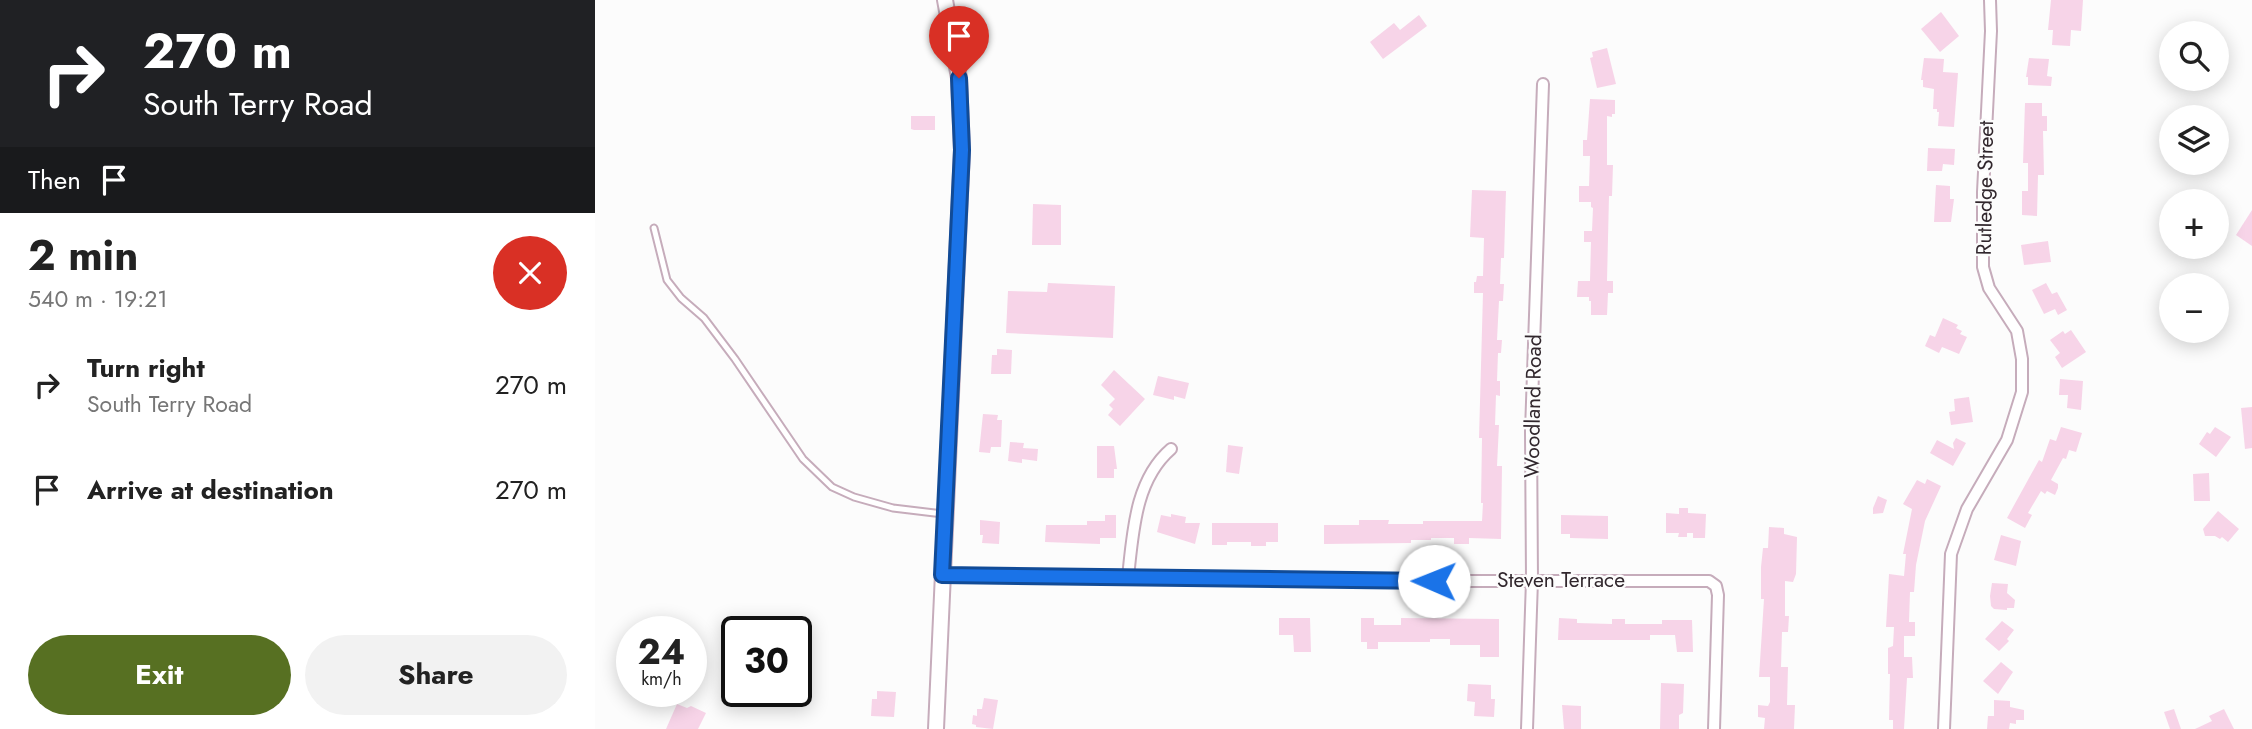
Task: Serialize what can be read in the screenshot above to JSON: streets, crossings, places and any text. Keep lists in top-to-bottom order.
{
  "streets": {
    "street": ["Rutledge Street", "Woodland Road", "Steven Terrace"]
  },
  "crossings": [
    ["Woodland Road", "Steven Terrace"]
  ],
  "page": {
    "turn": ["270 m", "South Terry Road"],
    "map_buttons": ["+", "−"],
    "then": "Then",
    "heading": ["2 min", "540 m · 19:21"],
    "list": [
      {
        "name": "Turn right",
        "note": "South Terry Road",
        "value": "270 m"
      },
      {
        "name": "Arrive at destination",
        "value": "270 m"
      }
    ],
    "speed": "24 km/h",
    "limit": "30",
    "buttons": ["Exit", "Share"]
  }
}
